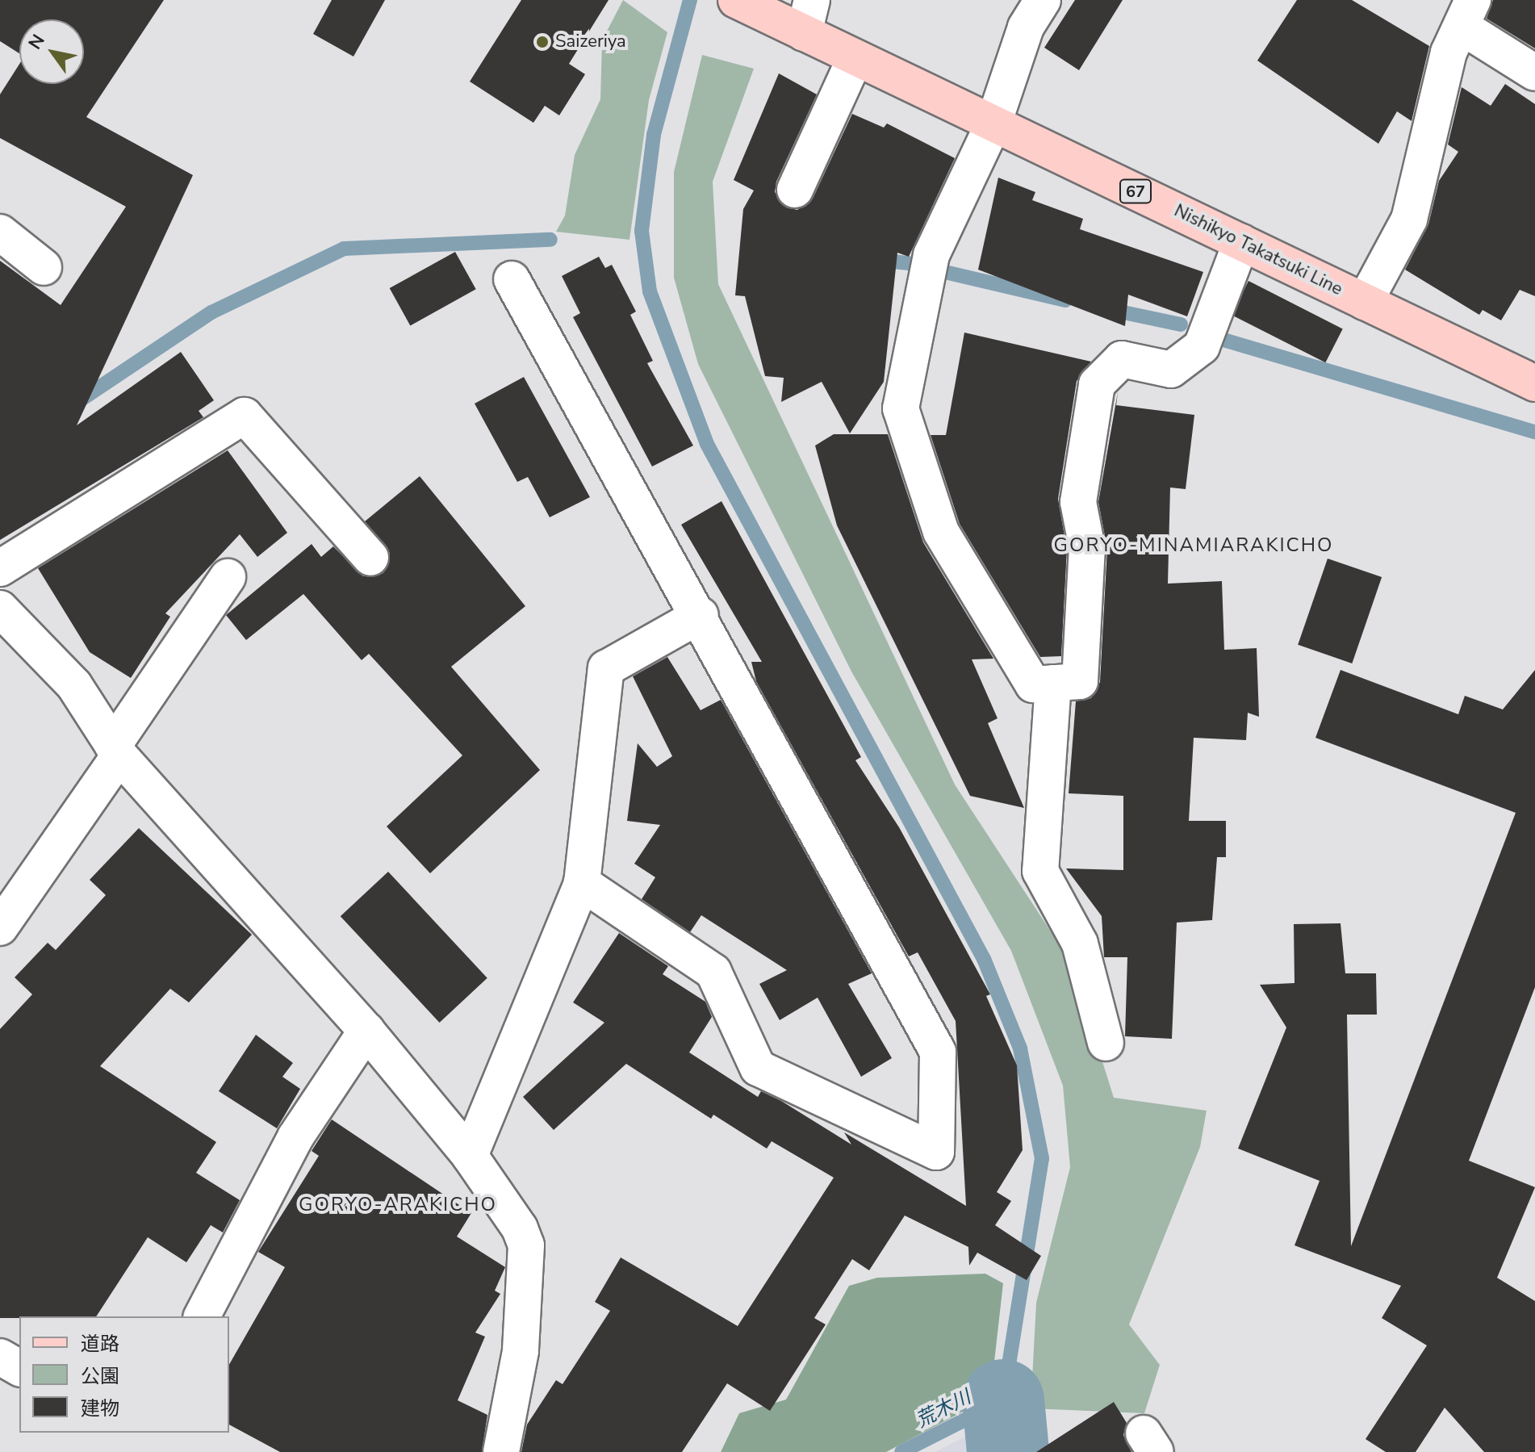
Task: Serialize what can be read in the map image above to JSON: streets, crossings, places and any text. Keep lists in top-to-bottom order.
{
  "streets": {
    "main road": ["67", "Nishikyo Takatsuki Line"]
  },
  "districts": ["GORYO-MINAMIARAKICHO", "GORYO-ARAKICHO"],
  "water": ["荒木川"],
  "places": ["Saizeriya"],
  "legend": ["道路", "公園", "建物"],
  "north": "top left"
}
